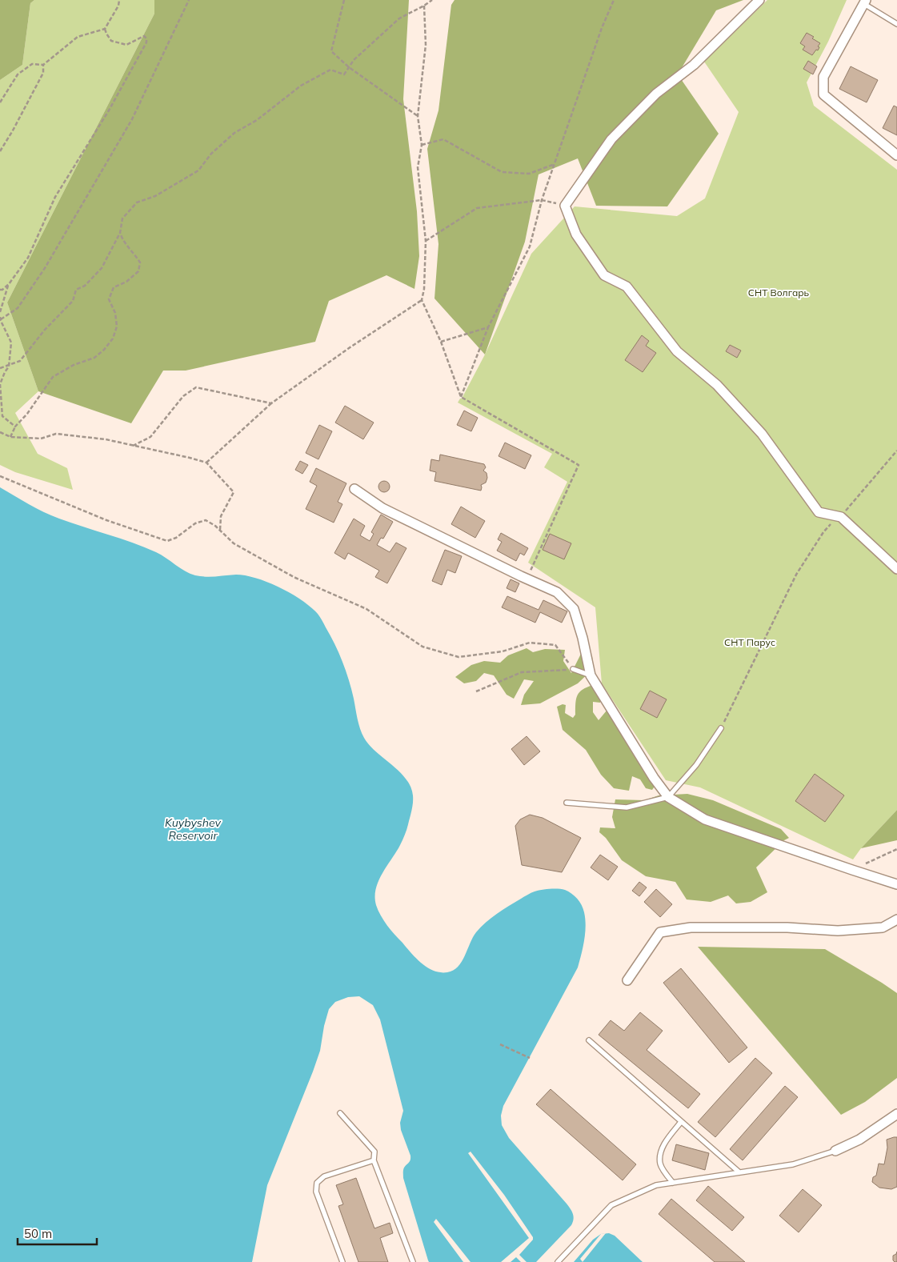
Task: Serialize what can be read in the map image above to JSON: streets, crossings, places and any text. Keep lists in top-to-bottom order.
{
  "water": ["Kuybyshev Reservoir"],
  "parks": ["СНТ Волгарь", "СНТ Парус"],
  "scale_bar": "50 m"
}
